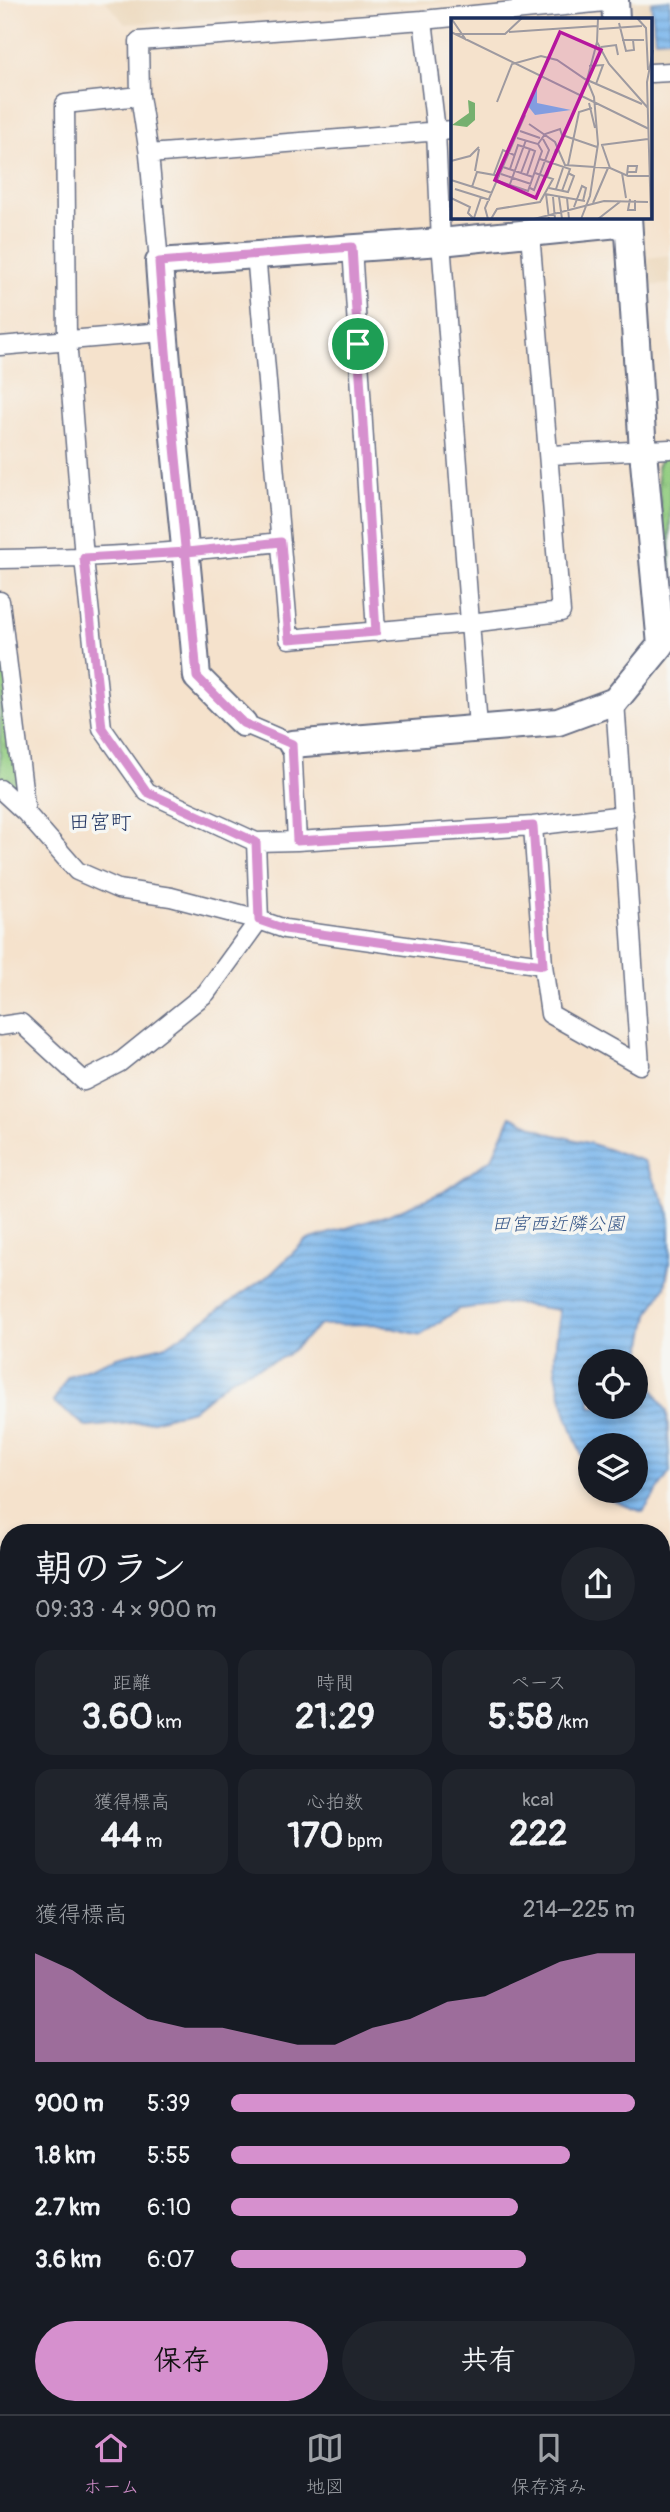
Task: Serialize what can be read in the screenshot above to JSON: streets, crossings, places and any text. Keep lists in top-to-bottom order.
{
  "districts": ["田宮町"],
  "water": ["田宮西近隣公園"],
  "page": {
    "heading": ["朝のラン", "09:33 · 4 × 900 m"],
    "stats": [
      ["距離", "3.60 km"],
      ["時間", "21:29"],
      ["ペース", "5:58 /km"],
      ["獲得標高", "44 m"],
      ["心拍数", "170 bpm"],
      ["kcal", "222"]
    ],
    "chart": ["獲得標高", "214–225 m"],
    "list": [
      {
        "name": "900 m",
        "note": "5:39"
      },
      {
        "name": "1.8 km",
        "note": "5:55"
      },
      {
        "name": "2.7 km",
        "note": "6:10"
      },
      {
        "name": "3.6 km",
        "note": "6:07"
      }
    ],
    "buttons": ["保存", "共有"],
    "tabs": ["ホーム", "地図", "保存済み"]
  }
}
